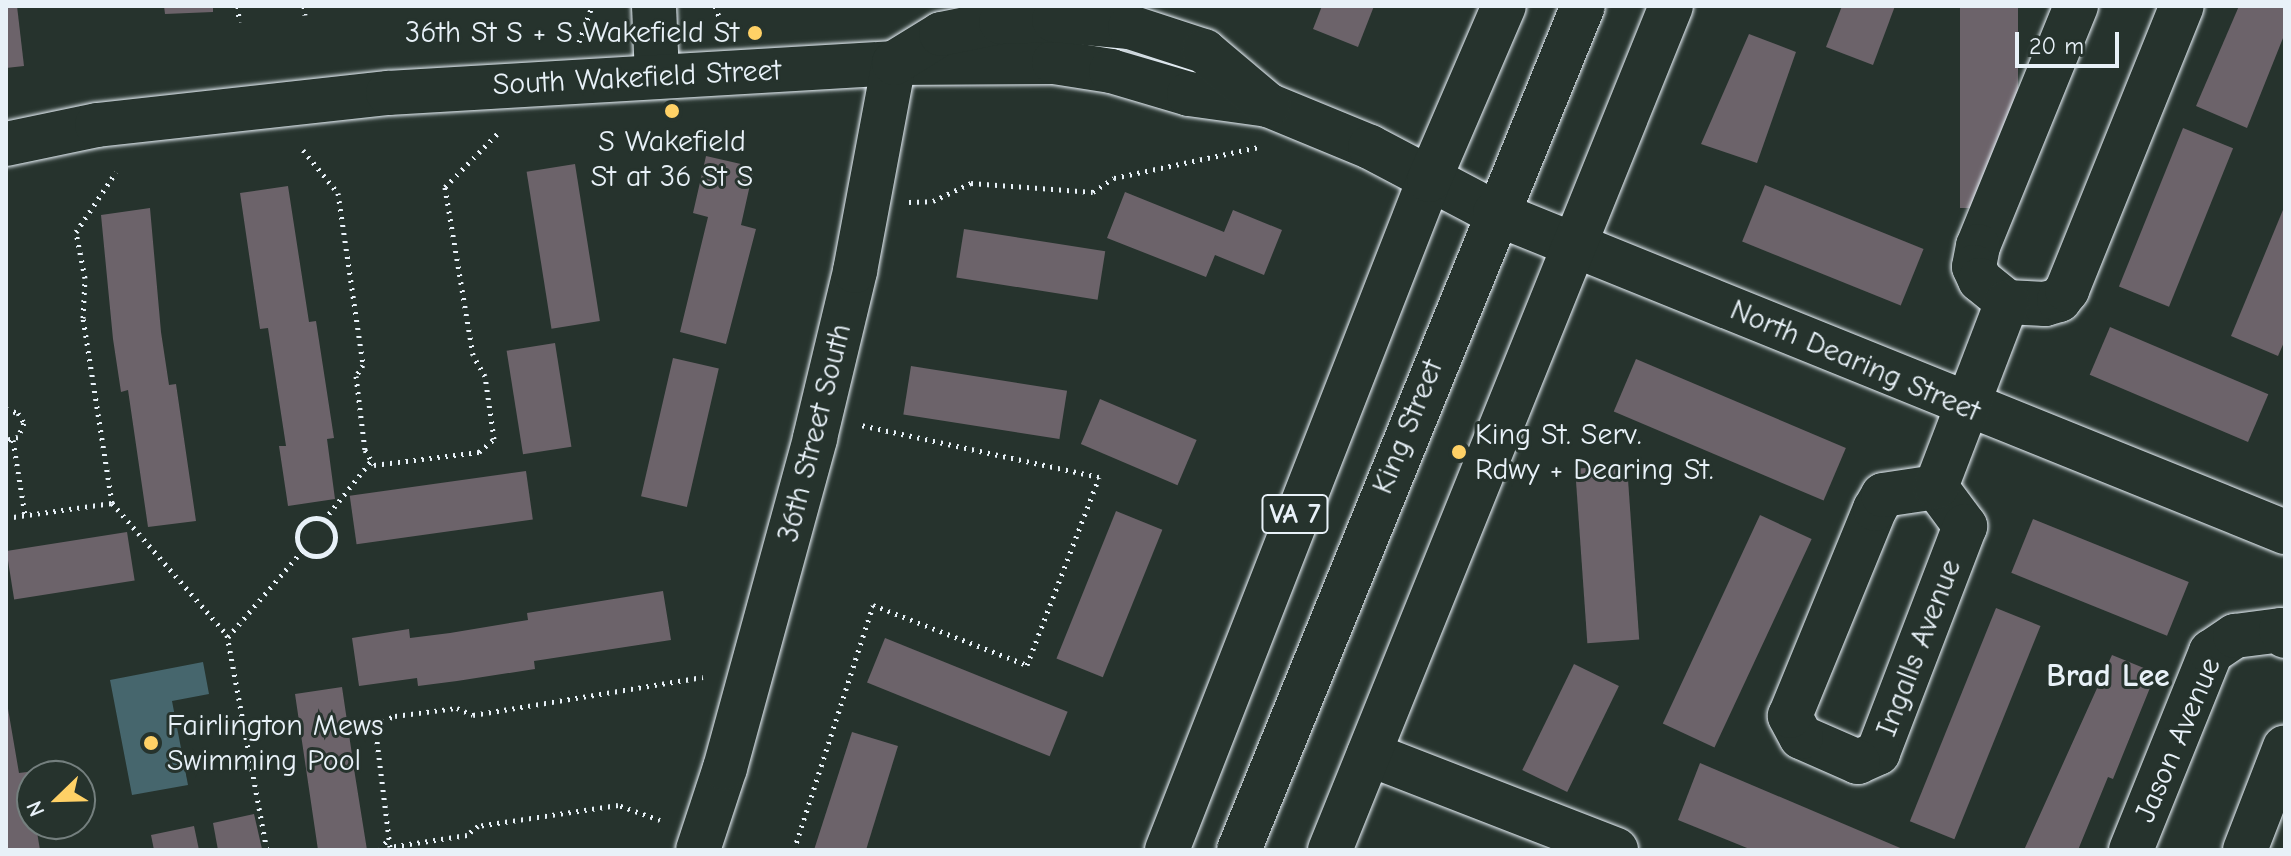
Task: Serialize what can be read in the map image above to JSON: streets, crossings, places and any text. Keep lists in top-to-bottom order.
{
  "streets": {
    "street": [
      "South Wakefield Street",
      "North Dearing Street",
      "King Street",
      "36th Street South",
      "VA 7",
      "Ingalls Avenue",
      "Jason Avenue"
    ]
  },
  "crossings": [
    ["South Wakefield Street", "North Dearing Street"],
    ["South Wakefield Street", "36th Street South"],
    ["South Wakefield Street", "VA 7"],
    ["North Dearing Street", "King Street"],
    ["North Dearing Street", "VA 7"]
  ],
  "districts": ["Brad Lee"],
  "places": [
    "36th St S + S Wakefield St",
    "S Wakefield St at 36 St S",
    "King St. Serv. Rdwy + Dearing St.",
    "Fairlington Mews Swimming Pool"
  ],
  "scale_bar": "20 m",
  "north": "bottom left"
}
